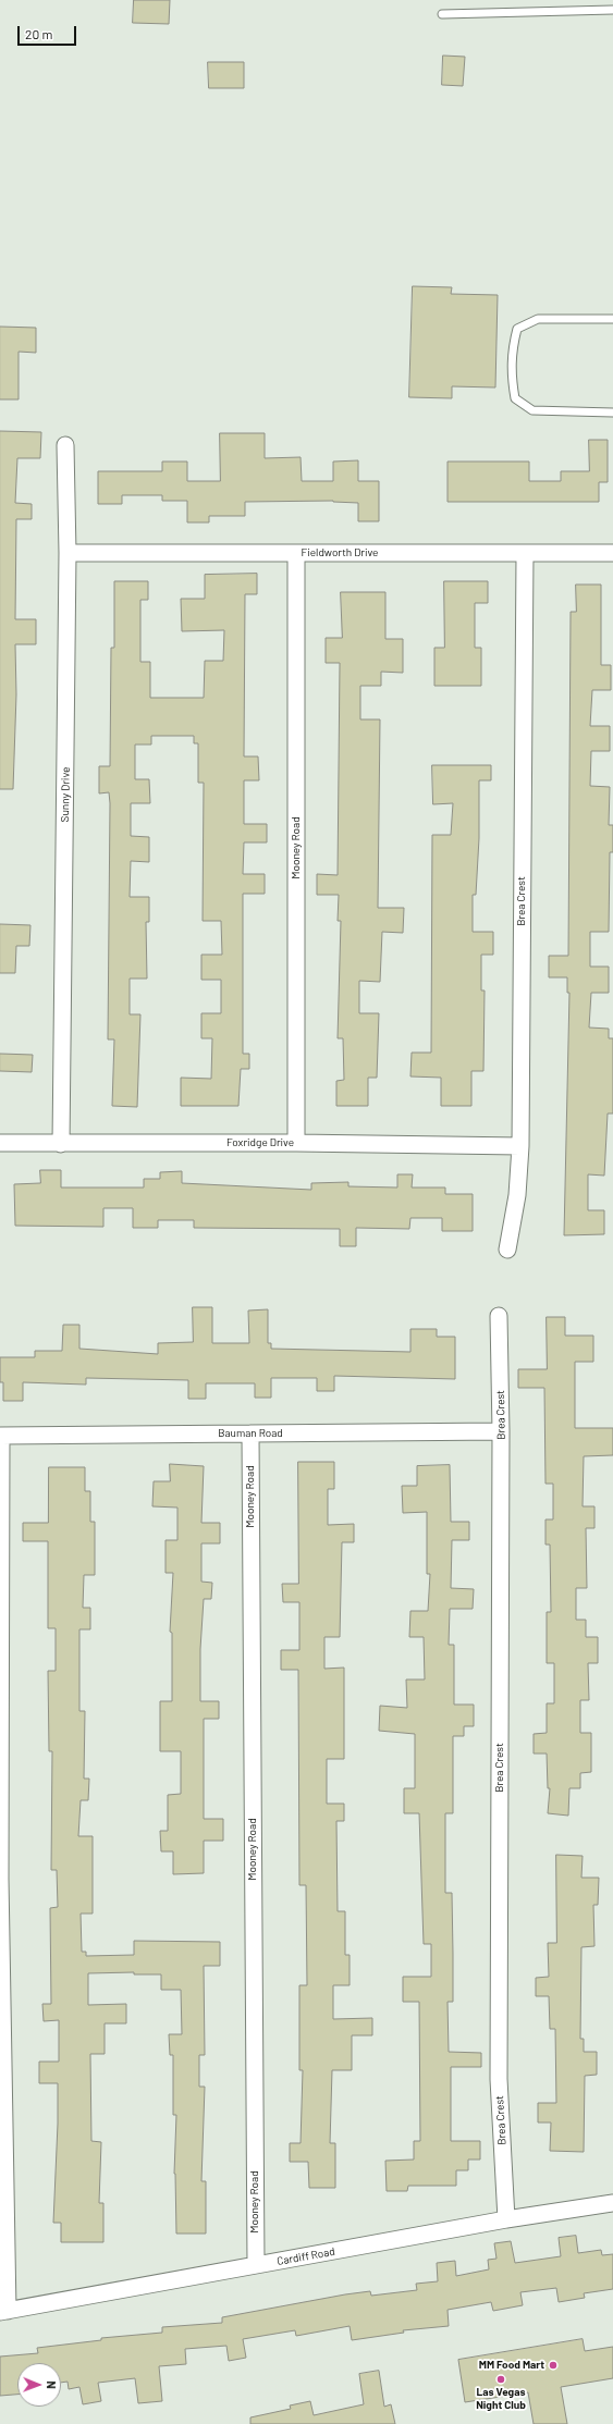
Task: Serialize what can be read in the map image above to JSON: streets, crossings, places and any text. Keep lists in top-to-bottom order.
{
  "streets": {
    "street": [
      "Fieldworth Drive",
      "Sunny Drive",
      "Mooney Road",
      "Brea Crest",
      "Foxridge Drive",
      "Bauman Road",
      "Cardiff Road"
    ]
  },
  "crossings": [
    ["Fieldworth Drive", "Sunny Drive"],
    ["Fieldworth Drive", "Mooney Road"],
    ["Fieldworth Drive", "Brea Crest"],
    ["Sunny Drive", "Foxridge Drive"],
    ["Mooney Road", "Foxridge Drive"],
    ["Mooney Road", "Bauman Road"],
    ["Mooney Road", "Cardiff Road"],
    ["Brea Crest", "Foxridge Drive"],
    ["Brea Crest", "Bauman Road"],
    ["Brea Crest", "Cardiff Road"]
  ],
  "places": ["MM Food Mart", "Las Vegas Night Club"],
  "scale_bar": "20 m",
  "north": "right"
}
